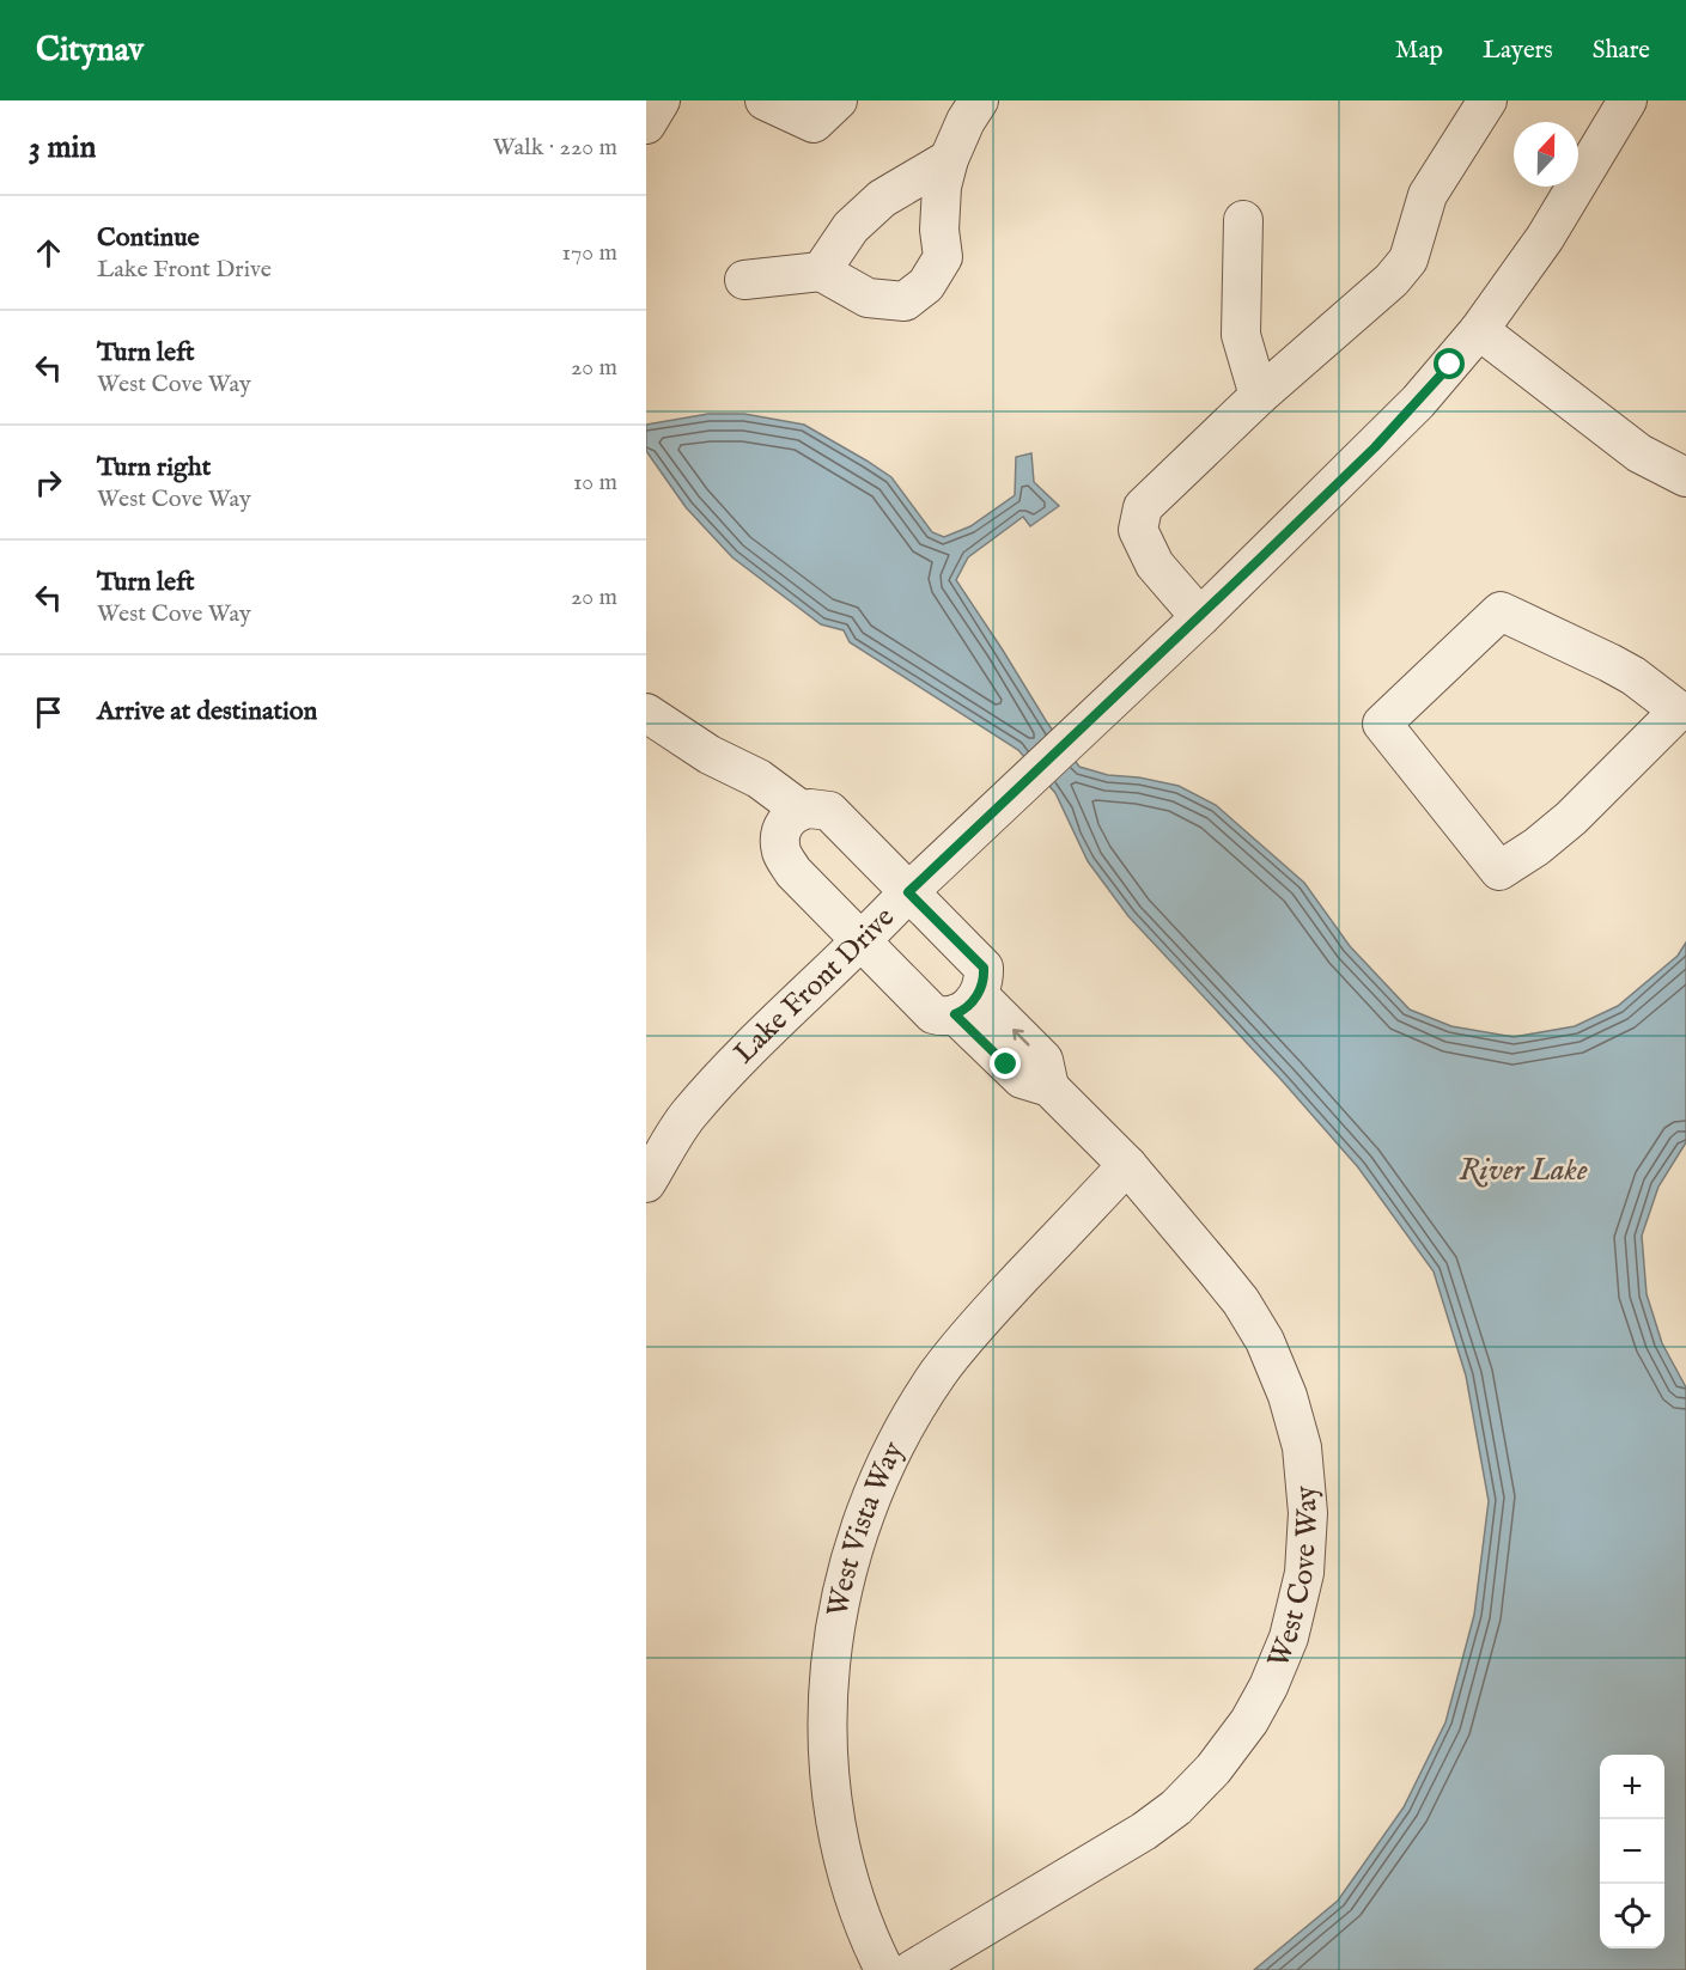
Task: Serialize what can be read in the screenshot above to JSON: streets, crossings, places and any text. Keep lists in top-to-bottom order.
{
  "streets": {
    "street": ["Lake Front Drive", "West Vista Way", "West Cove Way"]
  },
  "crossings": [
    ["Lake Front Drive", "West Cove Way"],
    ["West Vista Way", "West Cove Way"]
  ],
  "water": ["River Lake"],
  "north": "top",
  "page": {
    "header": "Citynav",
    "nav": ["Map", "Layers", "Share"],
    "heading": ["3 min", "Walk · 220 m"],
    "list": [
      ["Continue", "Lake Front Drive", "170 m"],
      ["Turn left", "West Cove Way", "20 m"],
      ["Turn right", "West Cove Way", "10 m"],
      ["Turn left", "West Cove Way", "20 m"],
      "Arrive at destination"
    ],
    "map_buttons": ["+", "−"]
  }
}
